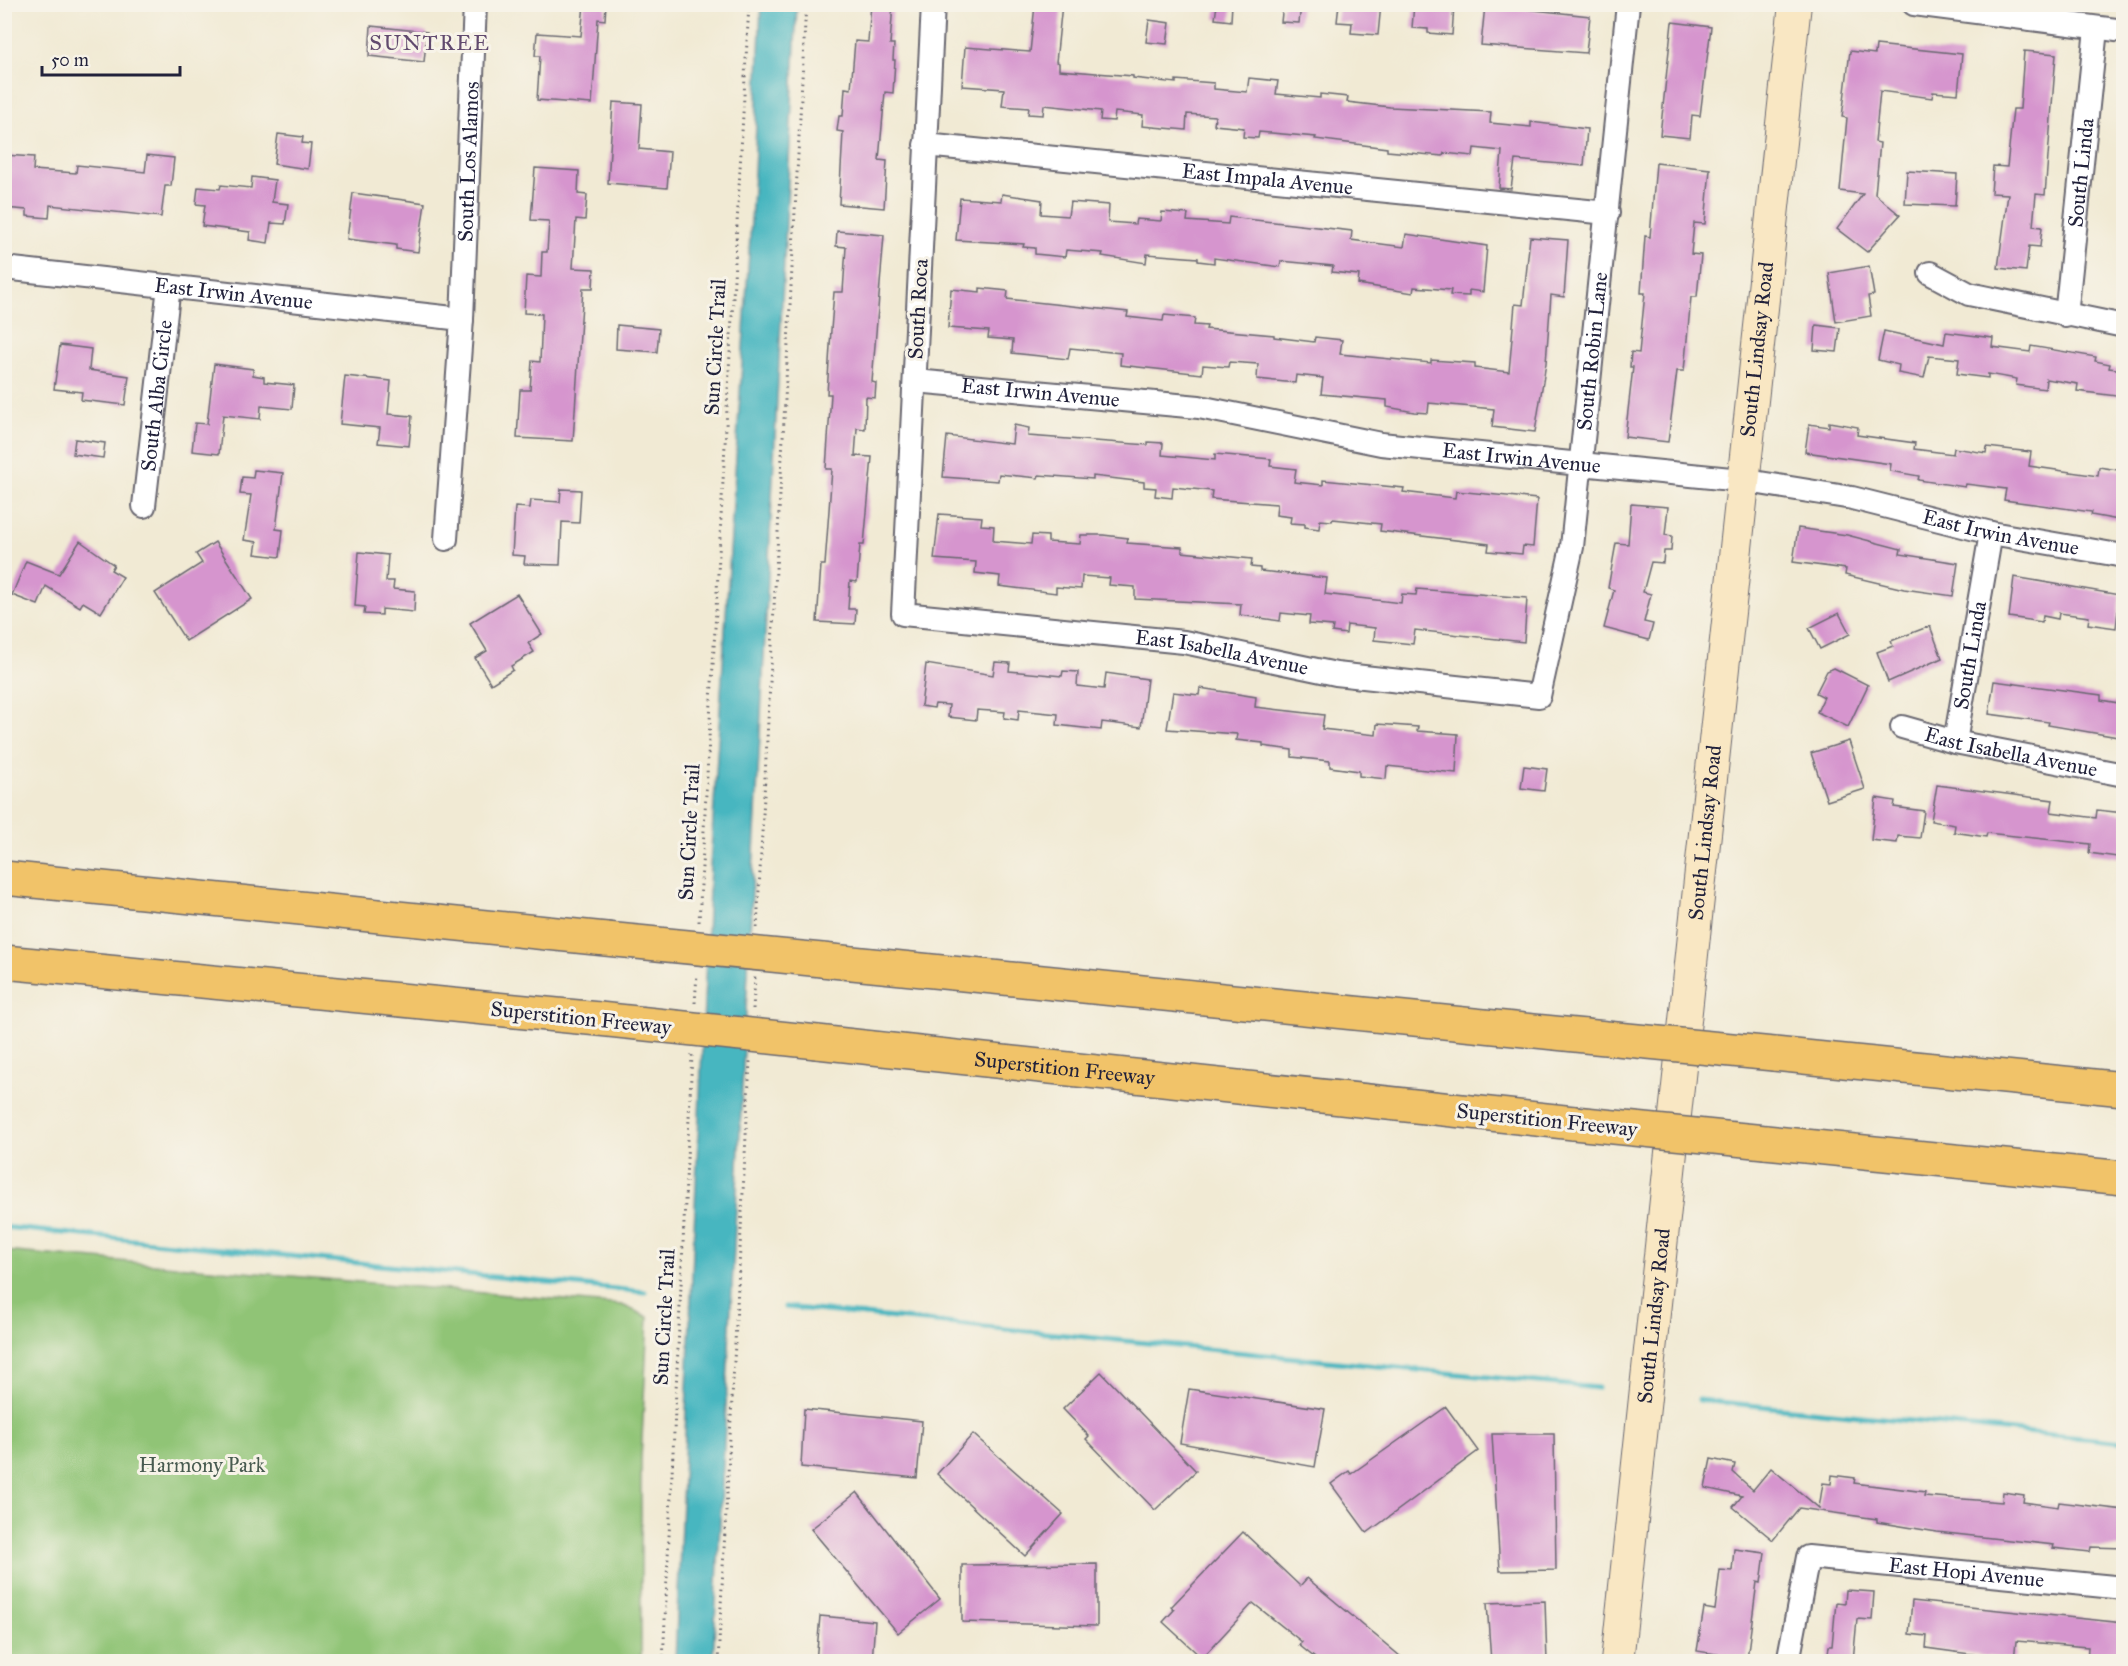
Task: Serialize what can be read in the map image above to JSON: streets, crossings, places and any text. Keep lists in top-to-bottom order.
{
  "streets": {
    "highway": ["Superstition Freeway"],
    "main road": ["South Lindsay Road"],
    "street": [
      "South Los Alamos",
      "South Linda",
      "East Impala Avenue",
      "East Irwin Avenue",
      "South Roca",
      "South Robin Lane",
      "South Alba Circle",
      "East Isabella Avenue",
      "East Hopi Avenue"
    ],
    "path": ["Sun Circle Trail"]
  },
  "crossings": [
    ["South Los Alamos", "East Irwin Avenue"],
    ["South Linda", "East Irwin Avenue"],
    ["South Linda", "East Isabella Avenue"],
    ["East Impala Avenue", "South Roca"],
    ["East Impala Avenue", "South Robin Lane"],
    ["East Irwin Avenue", "South Roca"],
    ["East Irwin Avenue", "South Lindsay Road"],
    ["East Irwin Avenue", "South Robin Lane"],
    ["East Irwin Avenue", "South Alba Circle"],
    ["South Roca", "East Isabella Avenue"],
    ["South Robin Lane", "East Isabella Avenue"]
  ],
  "districts": ["SUNTREE"],
  "parks": ["Harmony Park"],
  "scale_bar": "50 m"
}
